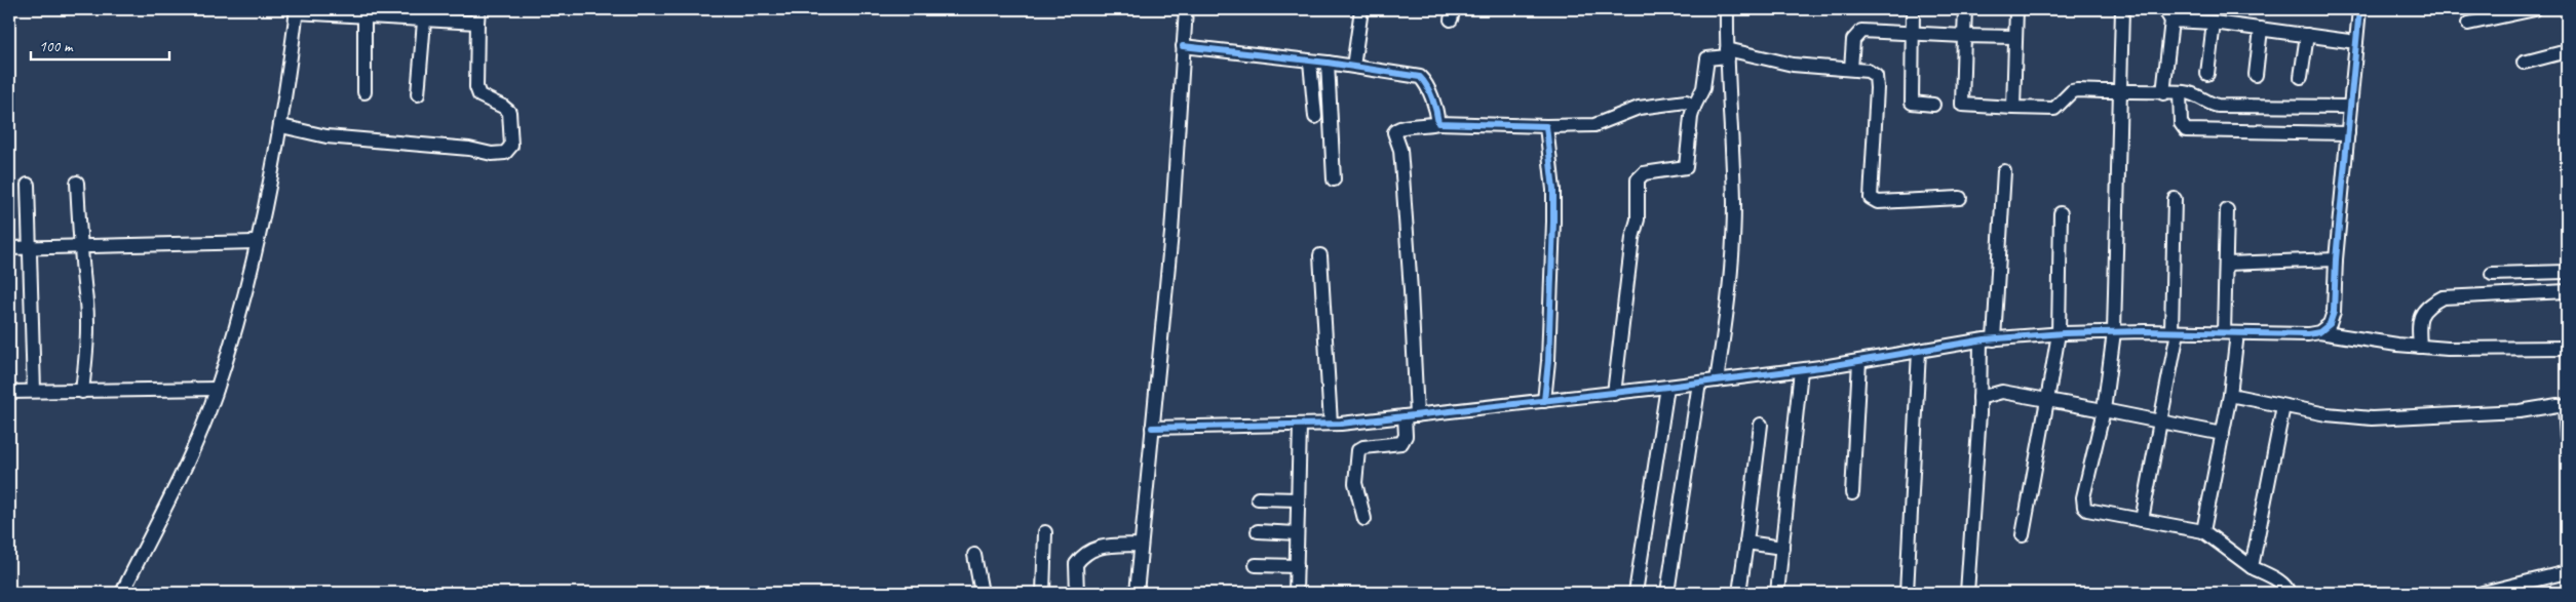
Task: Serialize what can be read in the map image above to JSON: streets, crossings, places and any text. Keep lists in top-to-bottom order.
{
  "scale_bar": "100 m"
}
